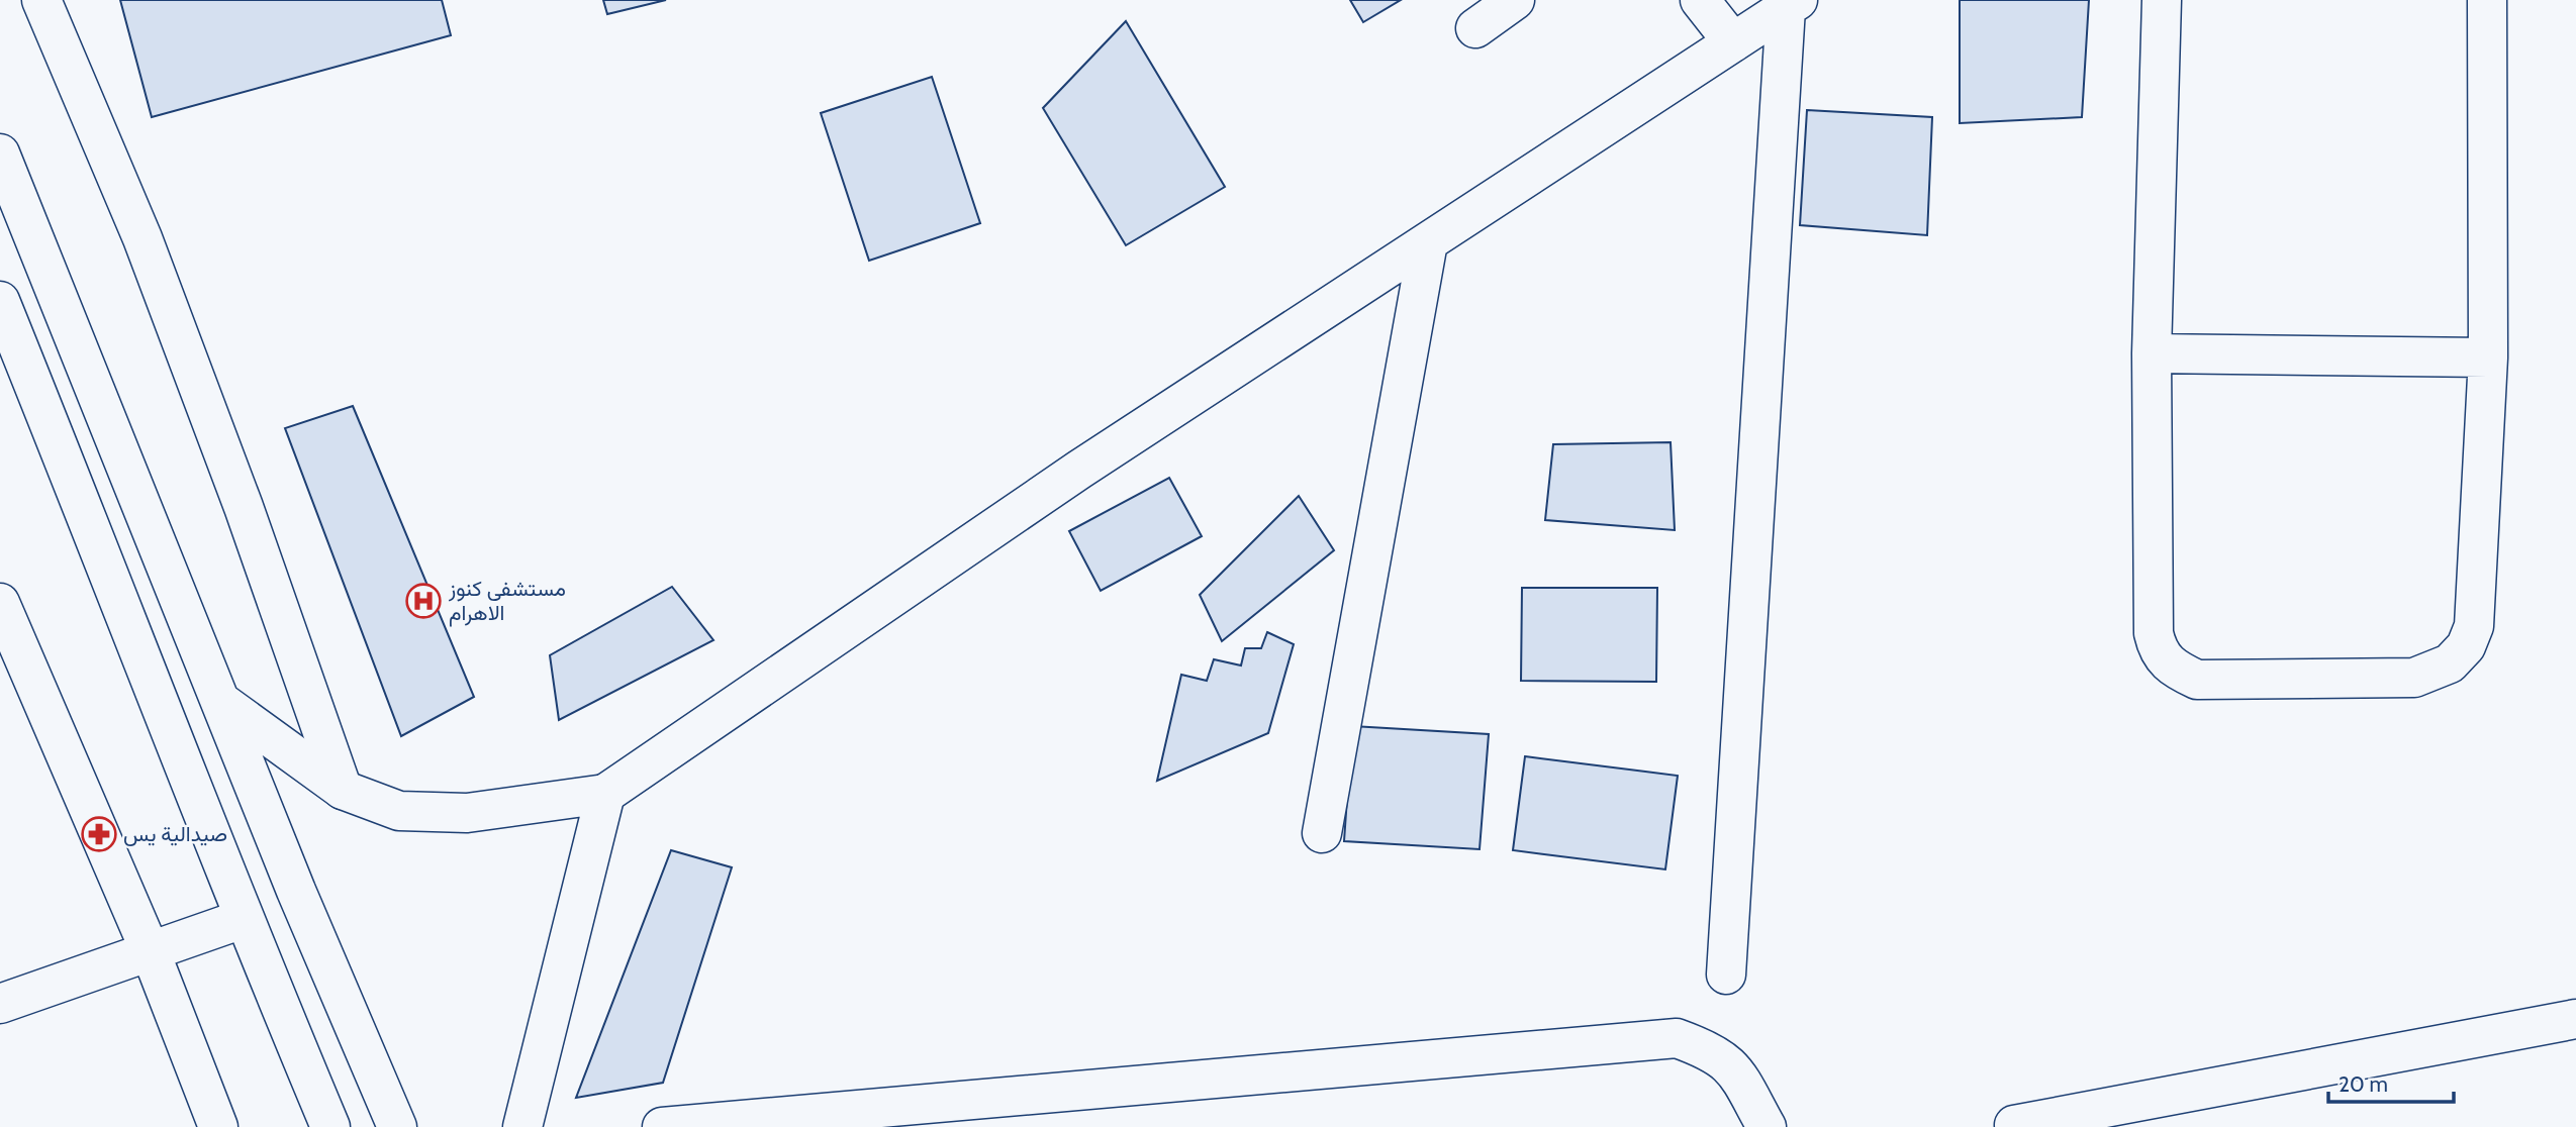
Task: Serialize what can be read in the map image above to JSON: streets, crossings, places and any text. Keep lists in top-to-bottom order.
{
  "places": {
    "hospital": ["مستشفى كنوز الاهرام"],
    "pharmacy": ["صيدالية يس"]
  },
  "scale_bar": "20 m"
}
